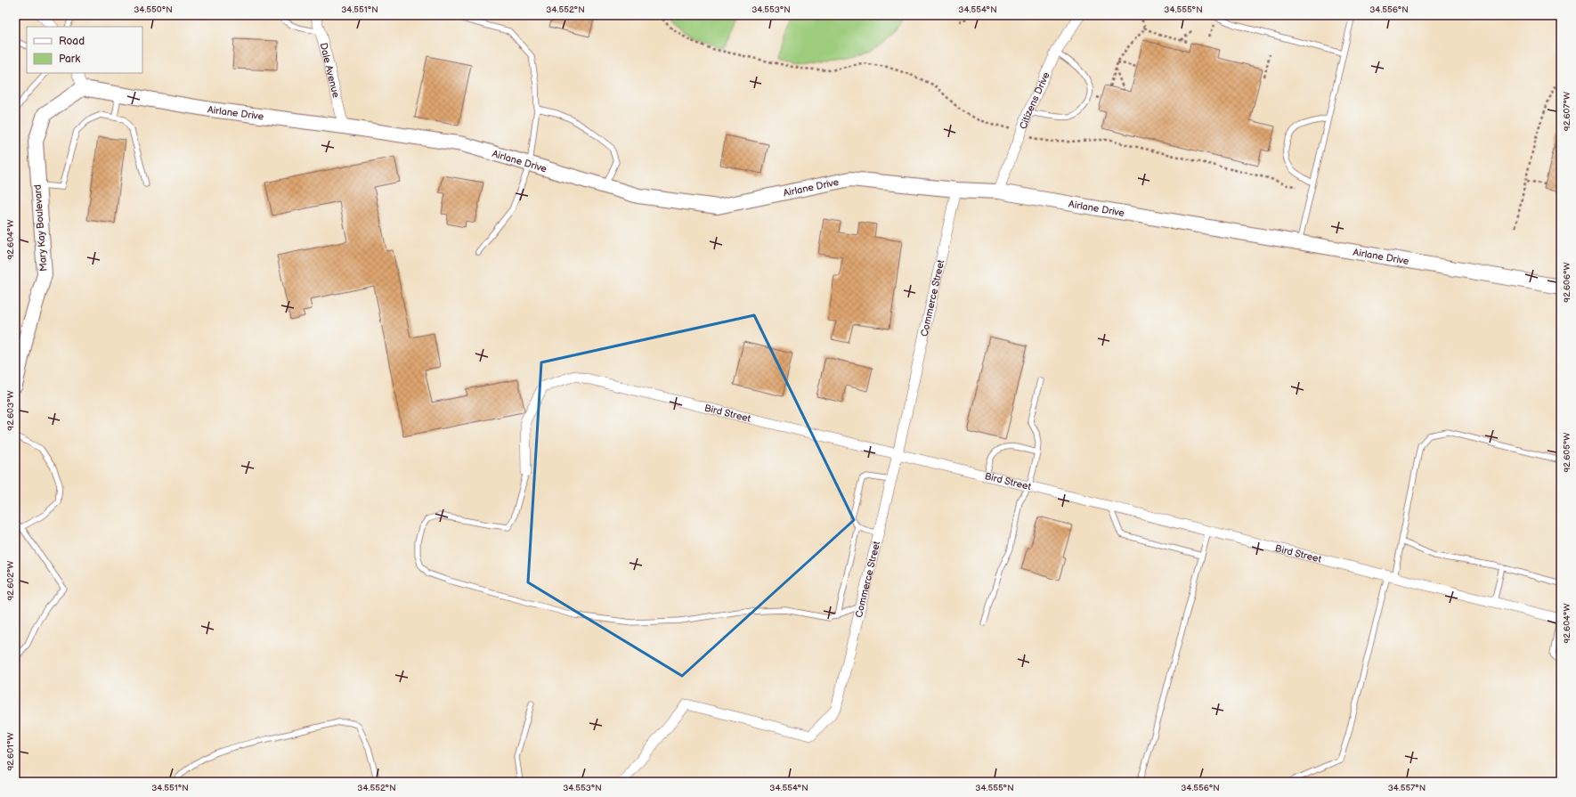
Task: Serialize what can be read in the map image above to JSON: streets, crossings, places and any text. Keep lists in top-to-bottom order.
{
  "streets": {
    "street": [
      "Dale Avenue",
      "Citizens Drive",
      "Airlane Drive",
      "Mary Kay Boulevard",
      "Commerce Street",
      "Bird Street"
    ]
  },
  "crossings": [
    ["Dale Avenue", "Airlane Drive"],
    ["Citizens Drive", "Airlane Drive"],
    ["Airlane Drive", "Mary Kay Boulevard"],
    ["Airlane Drive", "Commerce Street"],
    ["Commerce Street", "Bird Street"]
  ],
  "legend": ["Road", "Park"],
  "coordinates": [
    "34.550°N",
    "34.551°N",
    "34.552°N",
    "34.553°N",
    "34.554°N",
    "34.555°N",
    "34.556°N",
    "92.607°W",
    "92.604°W",
    "92.606°W",
    "92.603°W",
    "92.605°W",
    "92.602°W",
    "92.601°W",
    "34.557°N"
  ]
}
